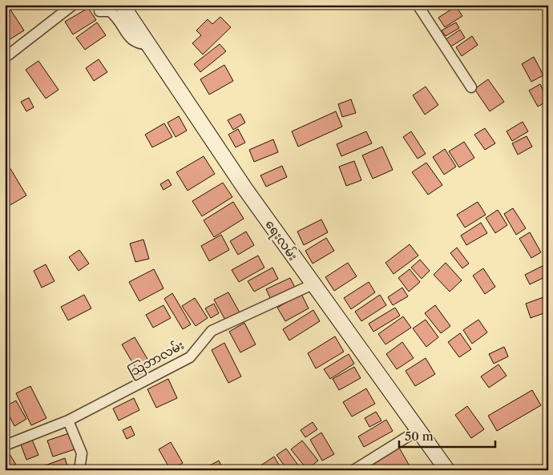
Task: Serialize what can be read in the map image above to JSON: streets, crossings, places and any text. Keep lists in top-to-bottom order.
{
  "streets": {
    "street": ["ရေးလမ်း", "သြဘာလမ်း"]
  },
  "crossings": [
    ["ရေးလမ်း", "သြဘာလမ်း"]
  ],
  "scale_bar": "50 m"
}
